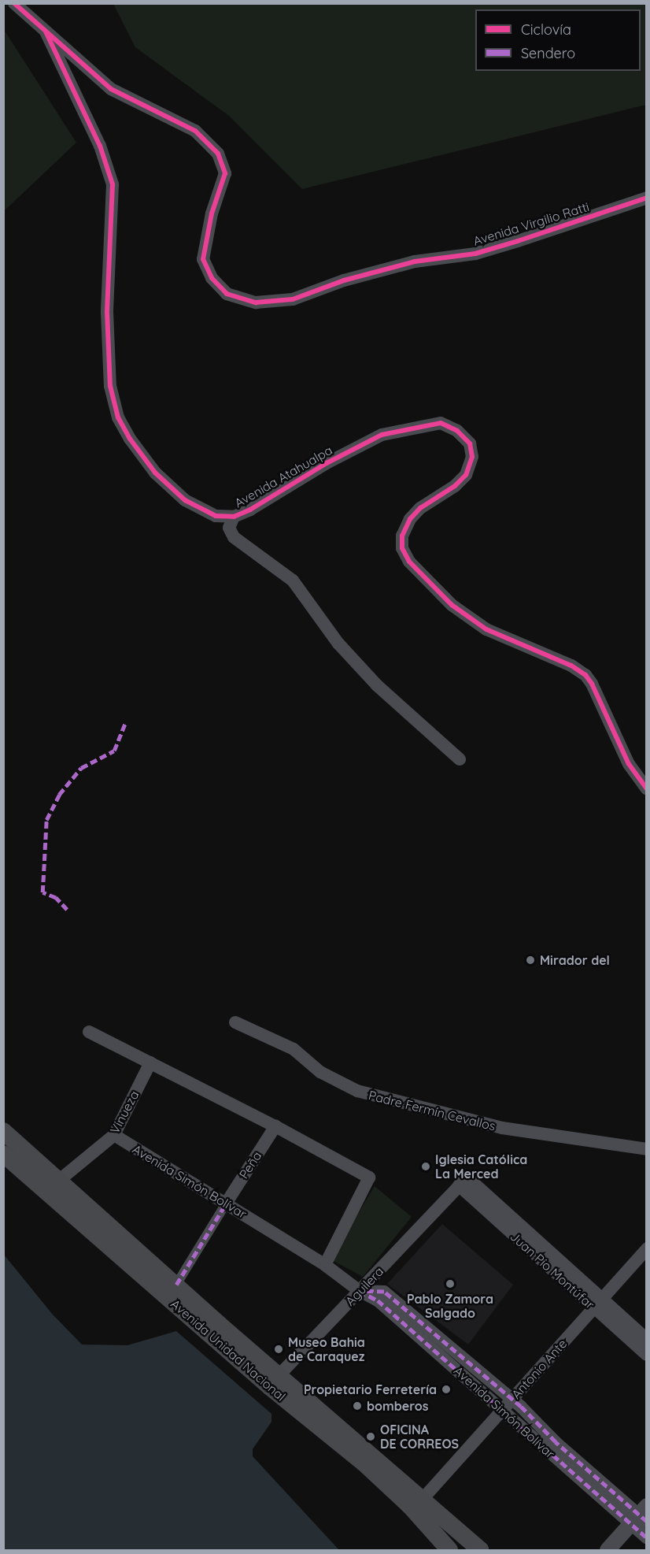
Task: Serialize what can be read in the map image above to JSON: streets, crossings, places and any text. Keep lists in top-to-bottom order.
{
  "streets": {
    "main road": ["Avenida Unidad Nacional"],
    "street": [
      "Avenida Virgilio Ratti",
      "Avenida Atahualpa",
      "Padre Fermín Cevallos",
      "Vinueza",
      "Peña",
      "Avenida Simón Bolívar",
      "Juan Pío Montúfar",
      "Aguilera",
      "Antonio Ante"
    ]
  },
  "crossings": [
    ["Avenida Virgilio Ratti", "Avenida Atahualpa"],
    ["Vinueza", "Avenida Simón Bolívar"],
    ["Vinueza", "Avenida Unidad Nacional"],
    ["Peña", "Avenida Simón Bolívar"],
    ["Avenida Simón Bolívar", "Aguilera"],
    ["Avenida Simón Bolívar", "Antonio Ante"],
    ["Juan Pío Montúfar", "Aguilera"],
    ["Juan Pío Montúfar", "Antonio Ante"],
    ["Aguilera", "Avenida Unidad Nacional"]
  ],
  "places": [
    "Mirador del",
    "Iglesia Católica La Merced",
    "Pablo Zamora Salgado",
    "Museo Bahia de Caraquez",
    "Propietario Ferretería",
    "bomberos",
    "OFICINA DE CORREOS"
  ],
  "legend": ["Ciclovía", "Sendero"]
}
